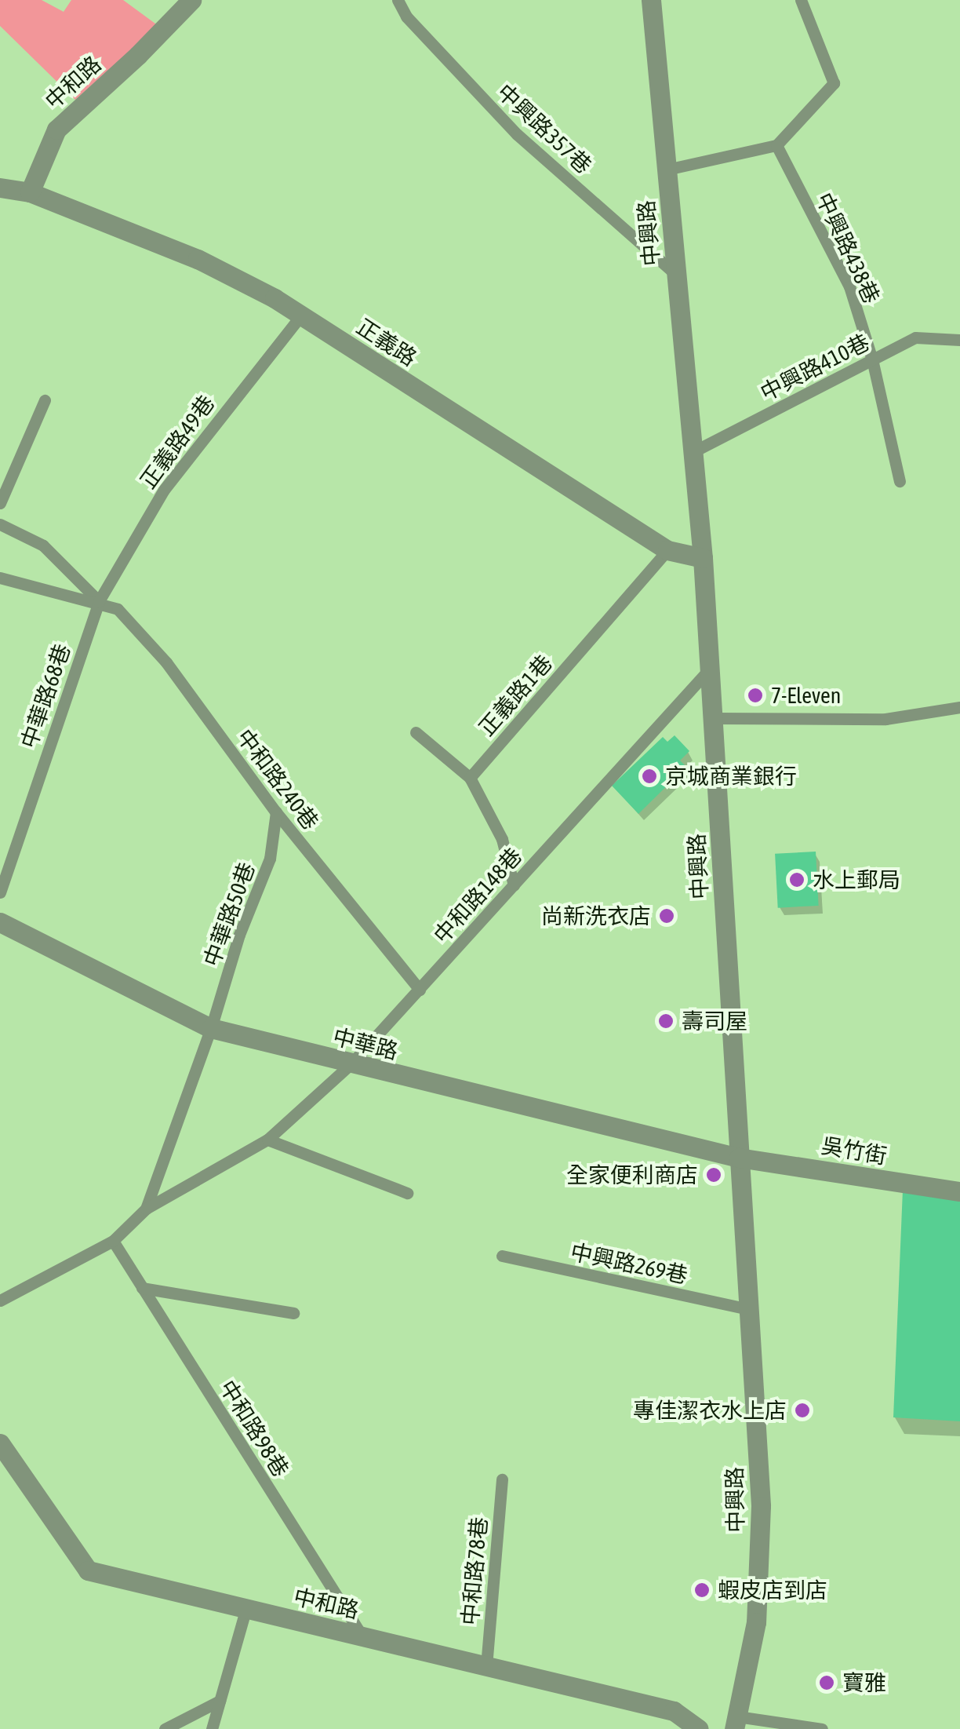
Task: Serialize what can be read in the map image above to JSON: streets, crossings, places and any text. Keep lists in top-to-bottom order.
{
  "streets": {
    "street": [
      "中和路",
      "中興路",
      "正義路",
      "中華路",
      "吳竹街"
    ],
    "lane": [
      "中興路357巷",
      "中興路438巷",
      "中興路410巷",
      "正義路49巷",
      "正義路1巷",
      "中華路68巷",
      "中和路240巷",
      "中和路148巷",
      "中華路50巷",
      "中興路269巷",
      "中和路98巷",
      "中和路78巷"
    ]
  },
  "crossings": [
    ["中和路", "正義路"],
    ["中和路", "中和路98巷"],
    ["中和路", "中和路78巷"],
    ["中興路357巷", "中興路"],
    ["中興路", "正義路"],
    ["中興路", "中興路410巷"],
    ["中興路", "中和路148巷"],
    ["中興路", "中華路"],
    ["中興路", "吳竹街"],
    ["中興路", "中興路269巷"],
    ["中興路438巷", "中興路410巷"],
    ["正義路", "正義路49巷"],
    ["正義路", "正義路1巷"],
    ["正義路49巷", "中華路68巷"],
    ["正義路49巷", "中和路240巷"],
    ["中華路68巷", "中和路240巷"],
    ["中和路240巷", "中和路148巷"],
    ["中和路240巷", "中華路50巷"],
    ["中和路148巷", "中華路50巷"],
    ["中和路148巷", "中華路"],
    ["中和路148巷", "中和路98巷"],
    ["中華路50巷", "中華路"],
    ["中華路", "吳竹街"]
  ],
  "places": [
    "7-Eleven",
    "京城商業銀行",
    "水上郵局",
    "尚新洗衣店",
    "壽司屋",
    "全家便利商店",
    "專佳潔衣水上店",
    "蝦皮店到店",
    "寶雅"
  ]
}
